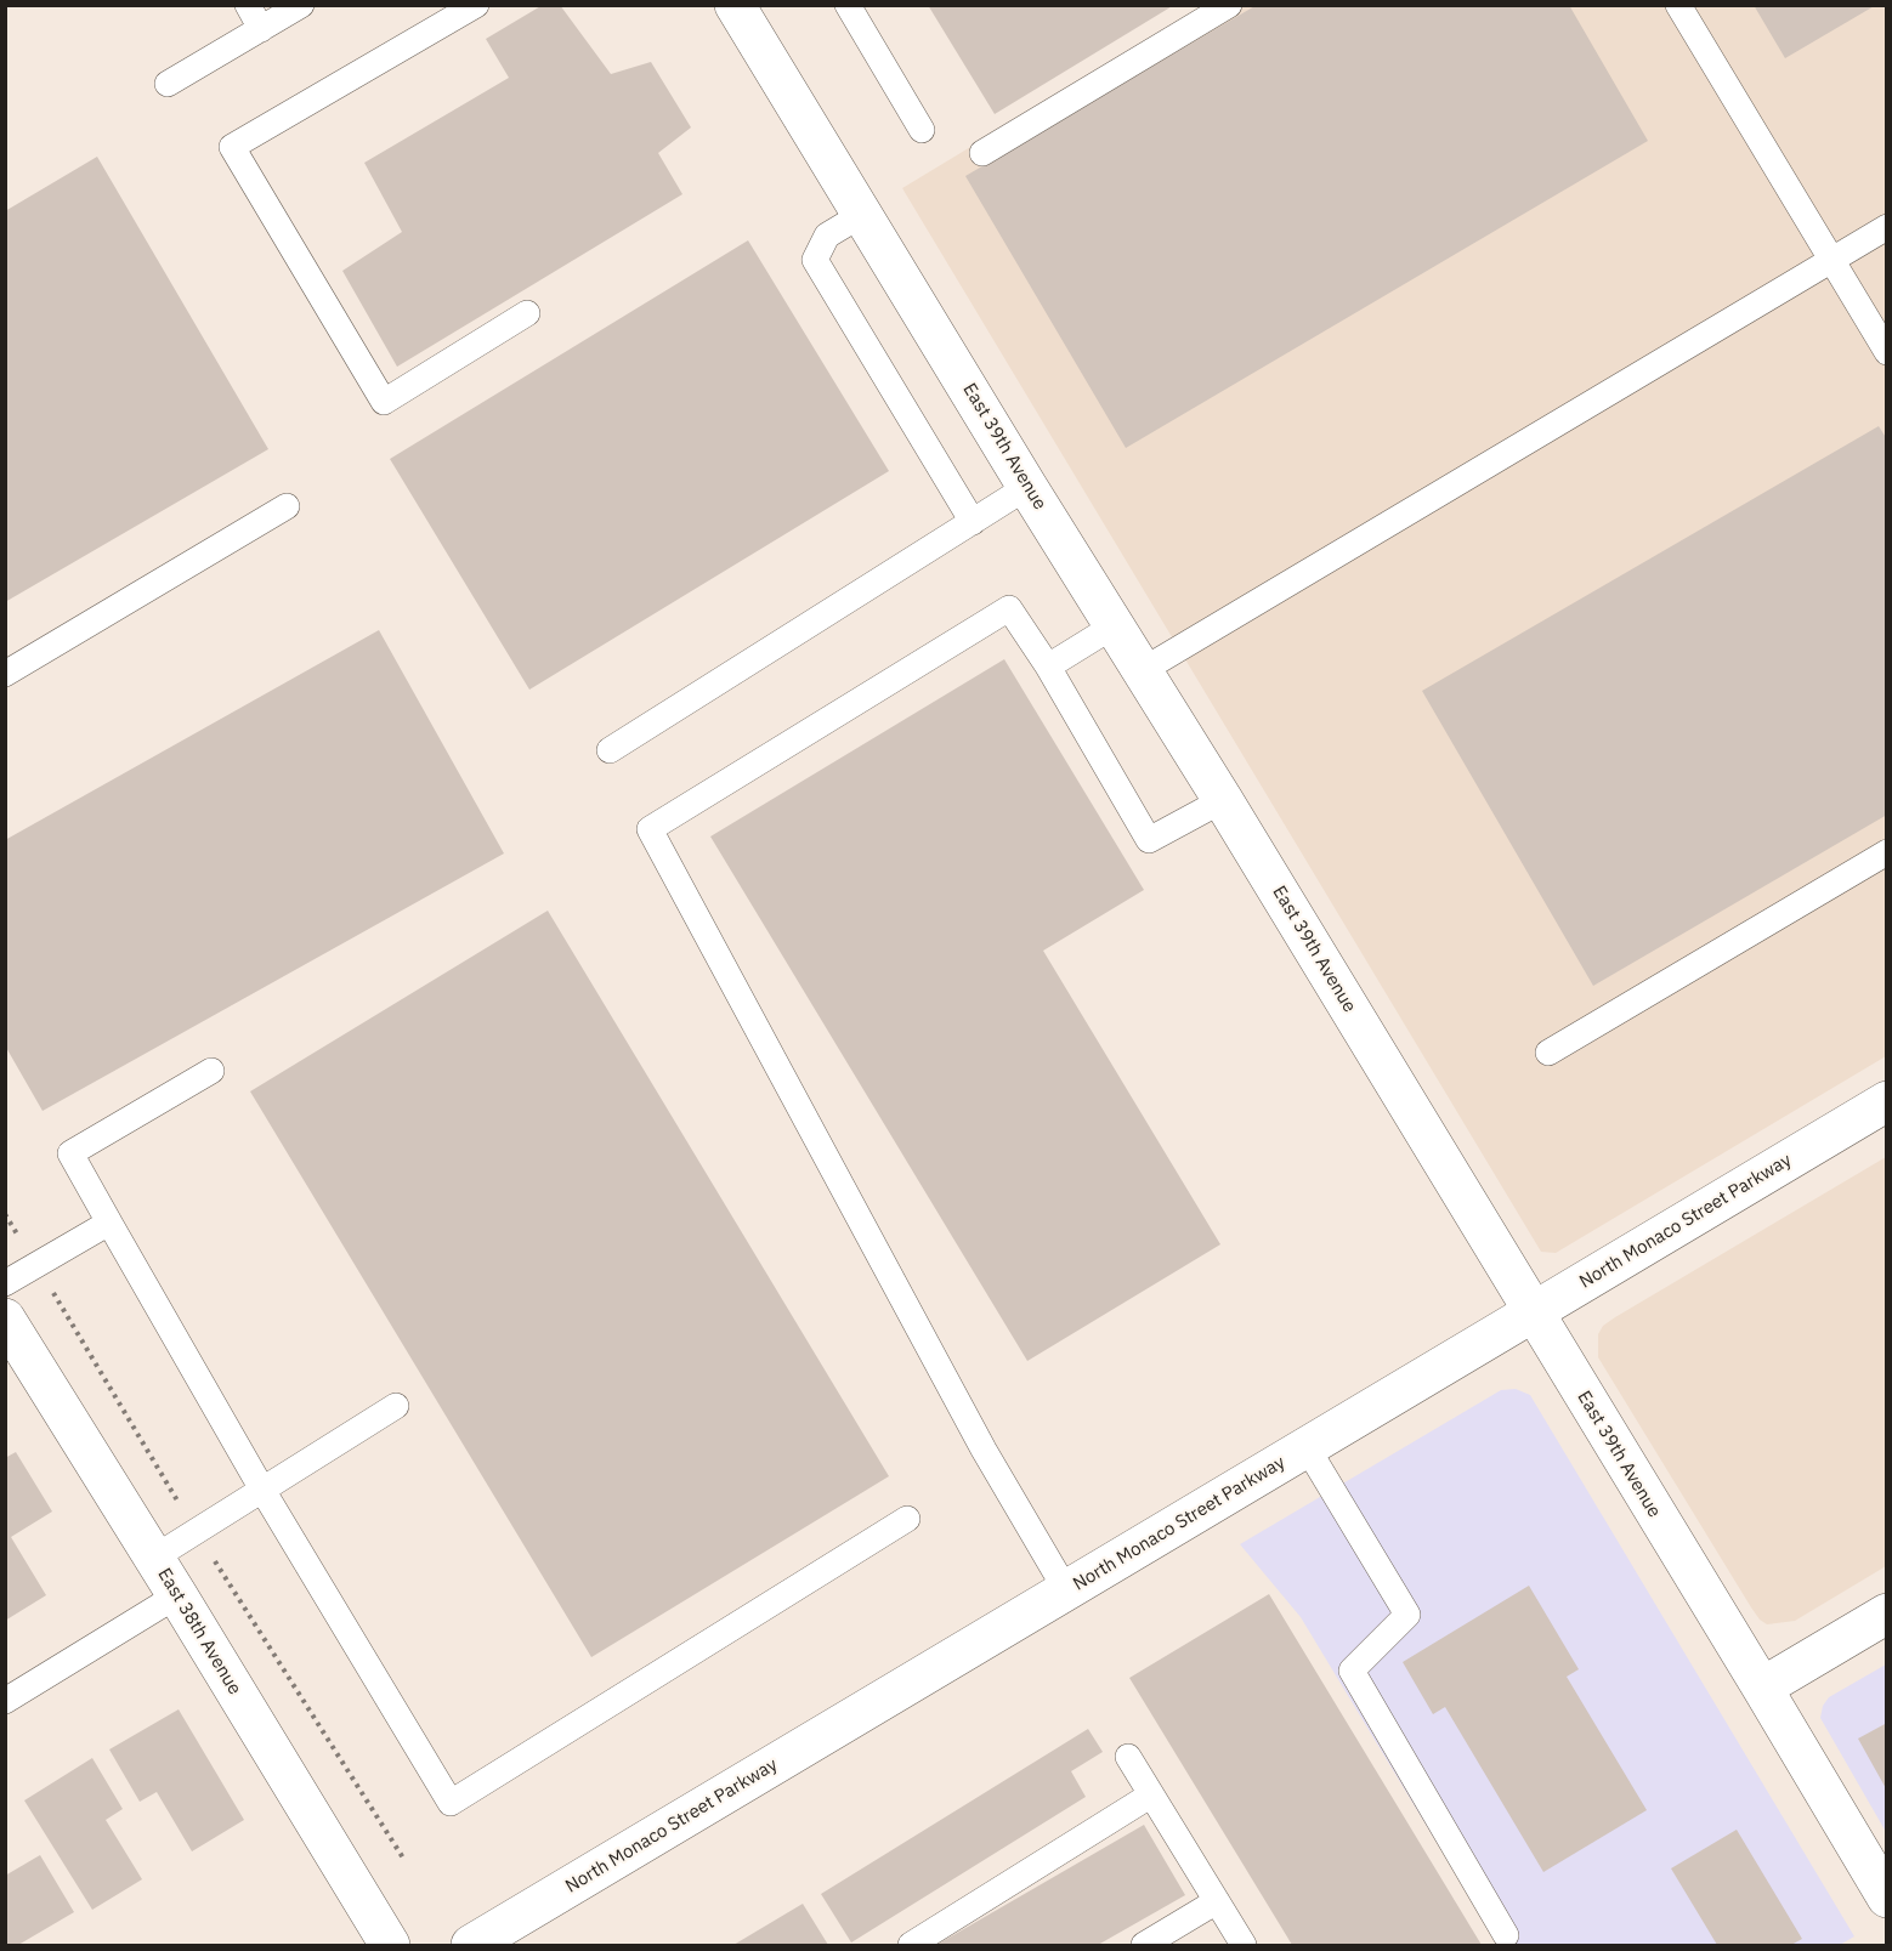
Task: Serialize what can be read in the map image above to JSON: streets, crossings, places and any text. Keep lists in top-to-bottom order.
{
  "streets": {
    "street": ["East 39th Avenue", "North Monaco Street Parkway", "East 38th Avenue"]
  },
  "crossings": [
    ["East 39th Avenue", "North Monaco Street Parkway"]
  ]
}
